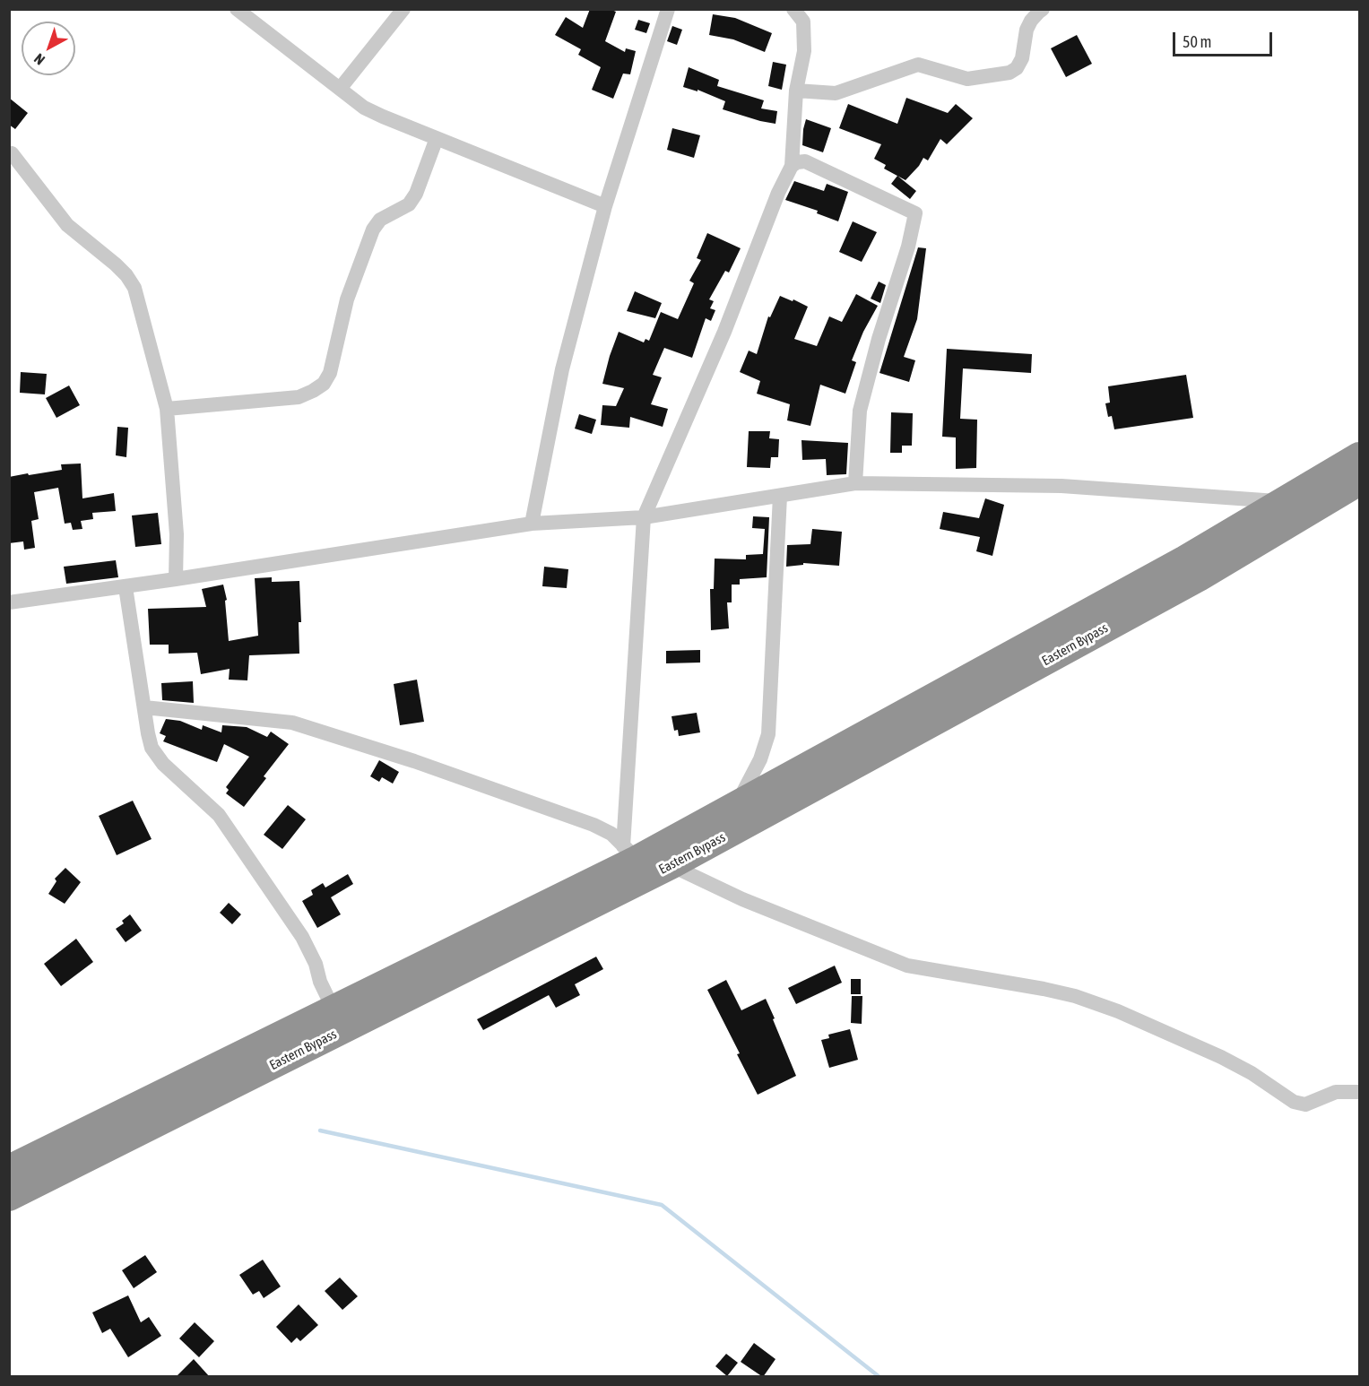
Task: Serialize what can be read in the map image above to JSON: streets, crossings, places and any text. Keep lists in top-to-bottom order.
{
  "streets": {
    "highway": ["Eastern Bypass"]
  },
  "scale_bar": "50 m",
  "north": "bottom left"
}
